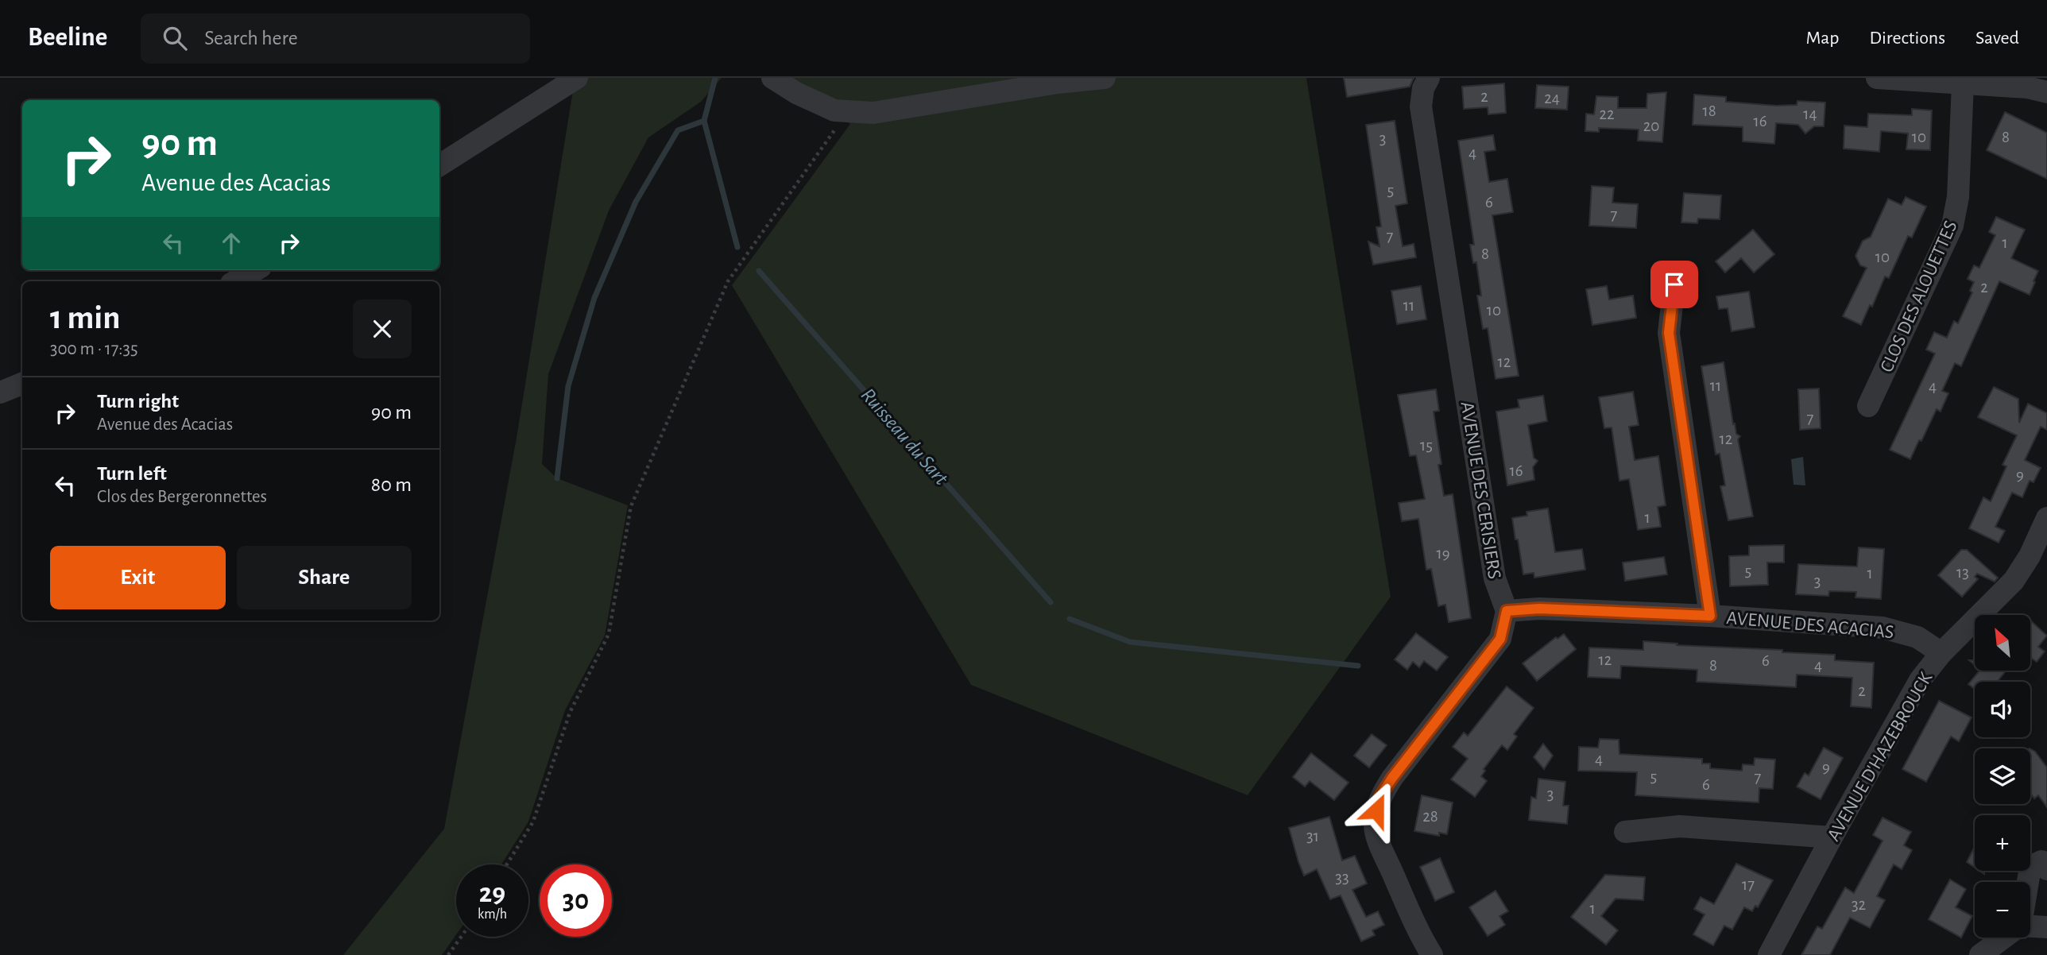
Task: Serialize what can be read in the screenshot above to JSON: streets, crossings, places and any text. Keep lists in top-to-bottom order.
{
  "streets": {
    "street": [
      "CLOS DES ALOUETTES",
      "AVENUE DES CERISIERS",
      "AVENUE DES ACACIAS",
      "AVENUE D'HAZEBROUCK"
    ]
  },
  "crossings": [
    ["AVENUE DES CERISIERS", "AVENUE DES ACACIAS"],
    ["AVENUE DES ACACIAS", "AVENUE D'HAZEBROUCK"]
  ],
  "water": ["Ruisseau du Sart"],
  "house_numbers": [
    "2",
    "24",
    "18",
    "22",
    "14",
    "16",
    "20",
    "10",
    "8",
    "3",
    "4",
    "5",
    "6",
    "7",
    "7",
    "1",
    "8",
    "10",
    "2",
    "11",
    "10",
    "12",
    "11",
    "4",
    "7",
    "12",
    "15",
    "16",
    "9",
    "1",
    "19",
    "5",
    "13",
    "1",
    "3",
    "12",
    "6",
    "8",
    "4",
    "2",
    "4",
    "9",
    "5",
    "7",
    "6",
    "3",
    "28",
    "31",
    "33",
    "17",
    "32",
    "1"
  ],
  "north": "top left",
  "page": {
    "header": "Beeline",
    "search": "Search here",
    "nav": ["Map", "Directions", "Saved"],
    "turn": ["90 m", "Avenue des Acacias"],
    "heading": ["1 min", "300 m · 17:35"],
    "list": [
      {
        "name": "Turn right",
        "note": "Avenue des Acacias",
        "value": "90 m"
      },
      {
        "name": "Turn left",
        "note": "Clos des Bergeronnettes",
        "value": "80 m"
      }
    ],
    "buttons": ["Exit", "Share"],
    "map_buttons": ["+", "−"],
    "speed": "29 km/h",
    "limit": "30"
  }
}
